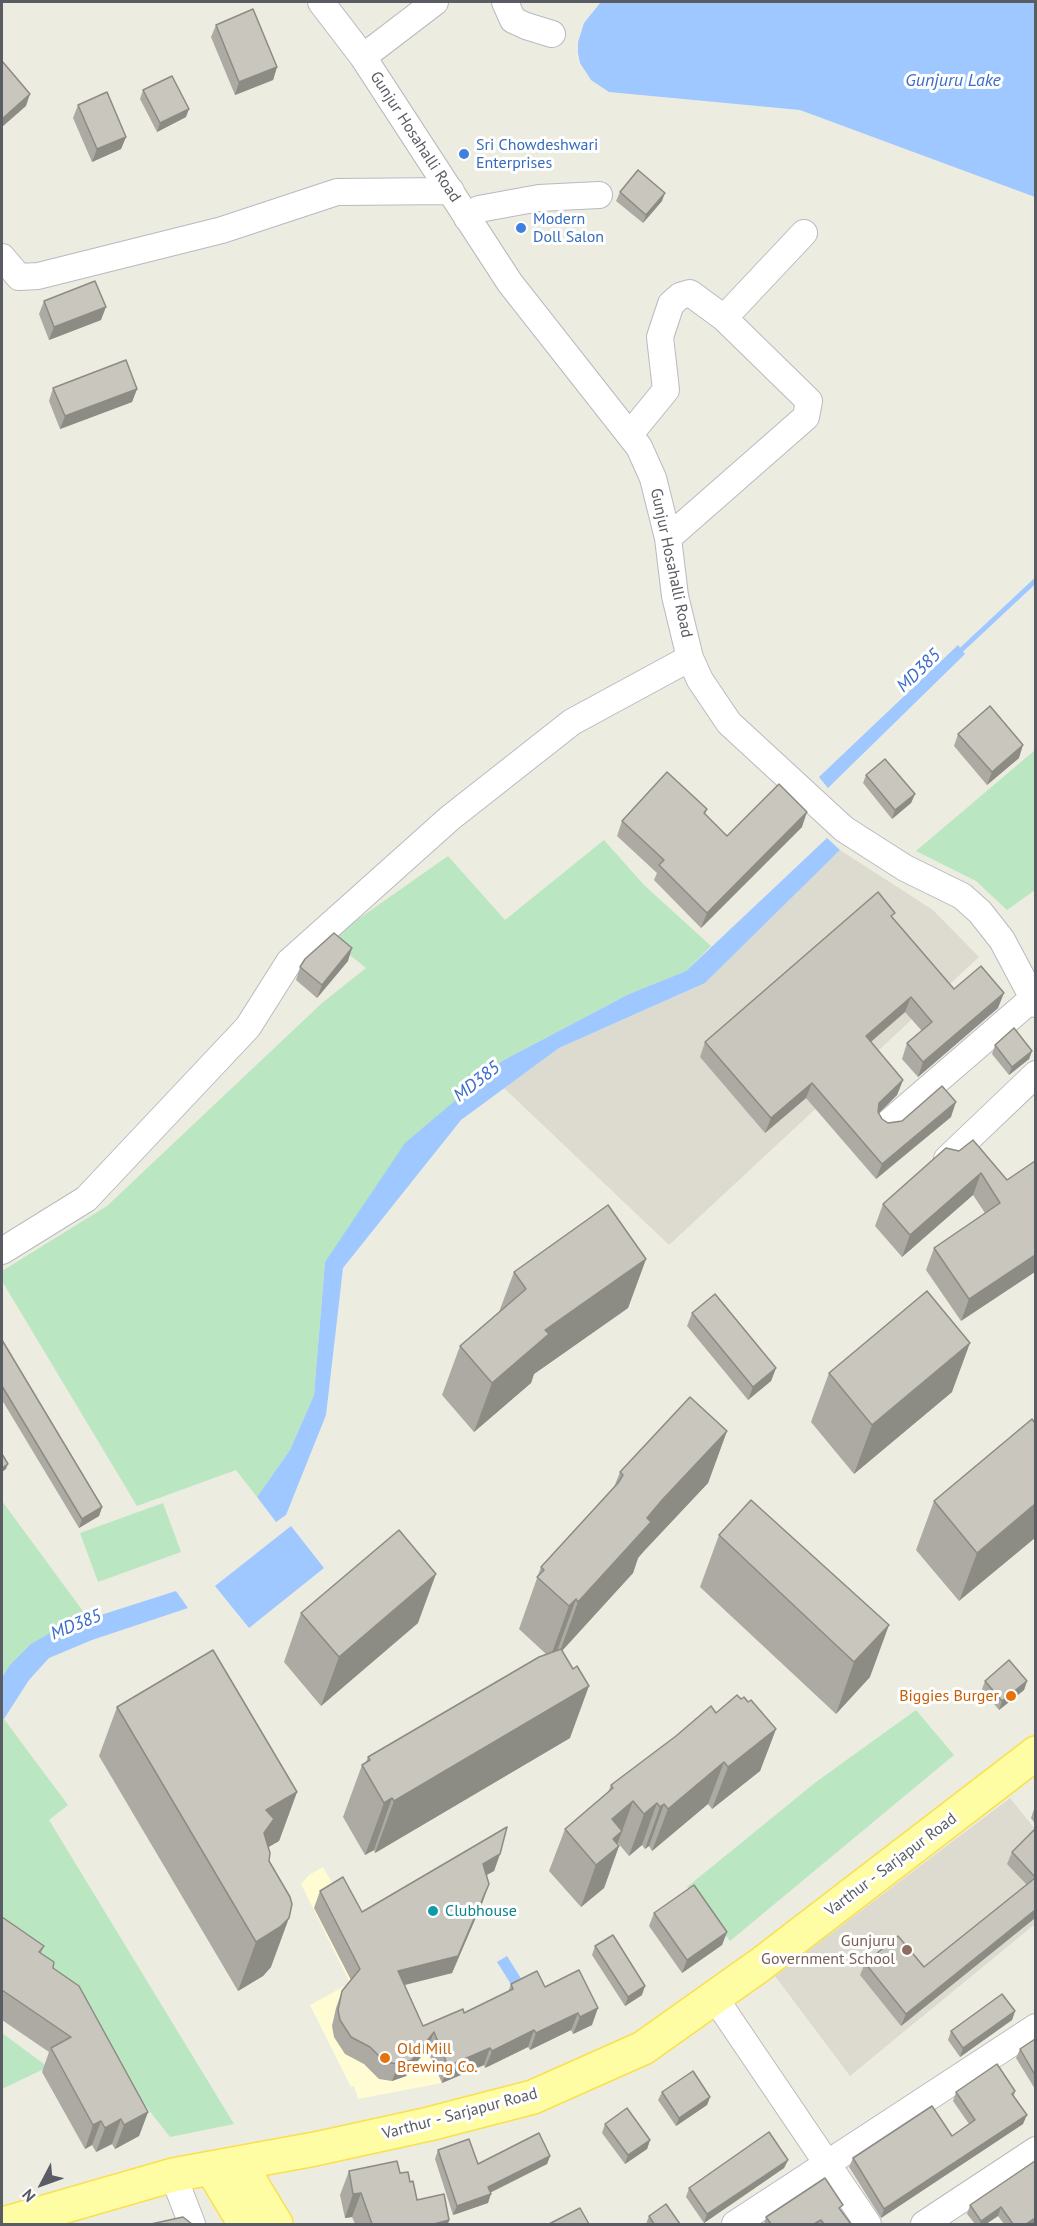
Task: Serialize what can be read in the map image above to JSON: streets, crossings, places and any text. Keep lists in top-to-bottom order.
{
  "streets": {
    "main road": ["Varthur - Sarjapur Road"],
    "street": ["Gunjur Hosahalli Road"]
  },
  "water": ["Gunjuru Lake", "MD385"],
  "places": [
    "Sri Chowdeshwari Enterprises",
    "Modern Doll Salon",
    "Biggies Burger",
    "Clubhouse",
    "Gunjuru Government School",
    "Old Mill Brewing Co."
  ],
  "north": "bottom left"
}
